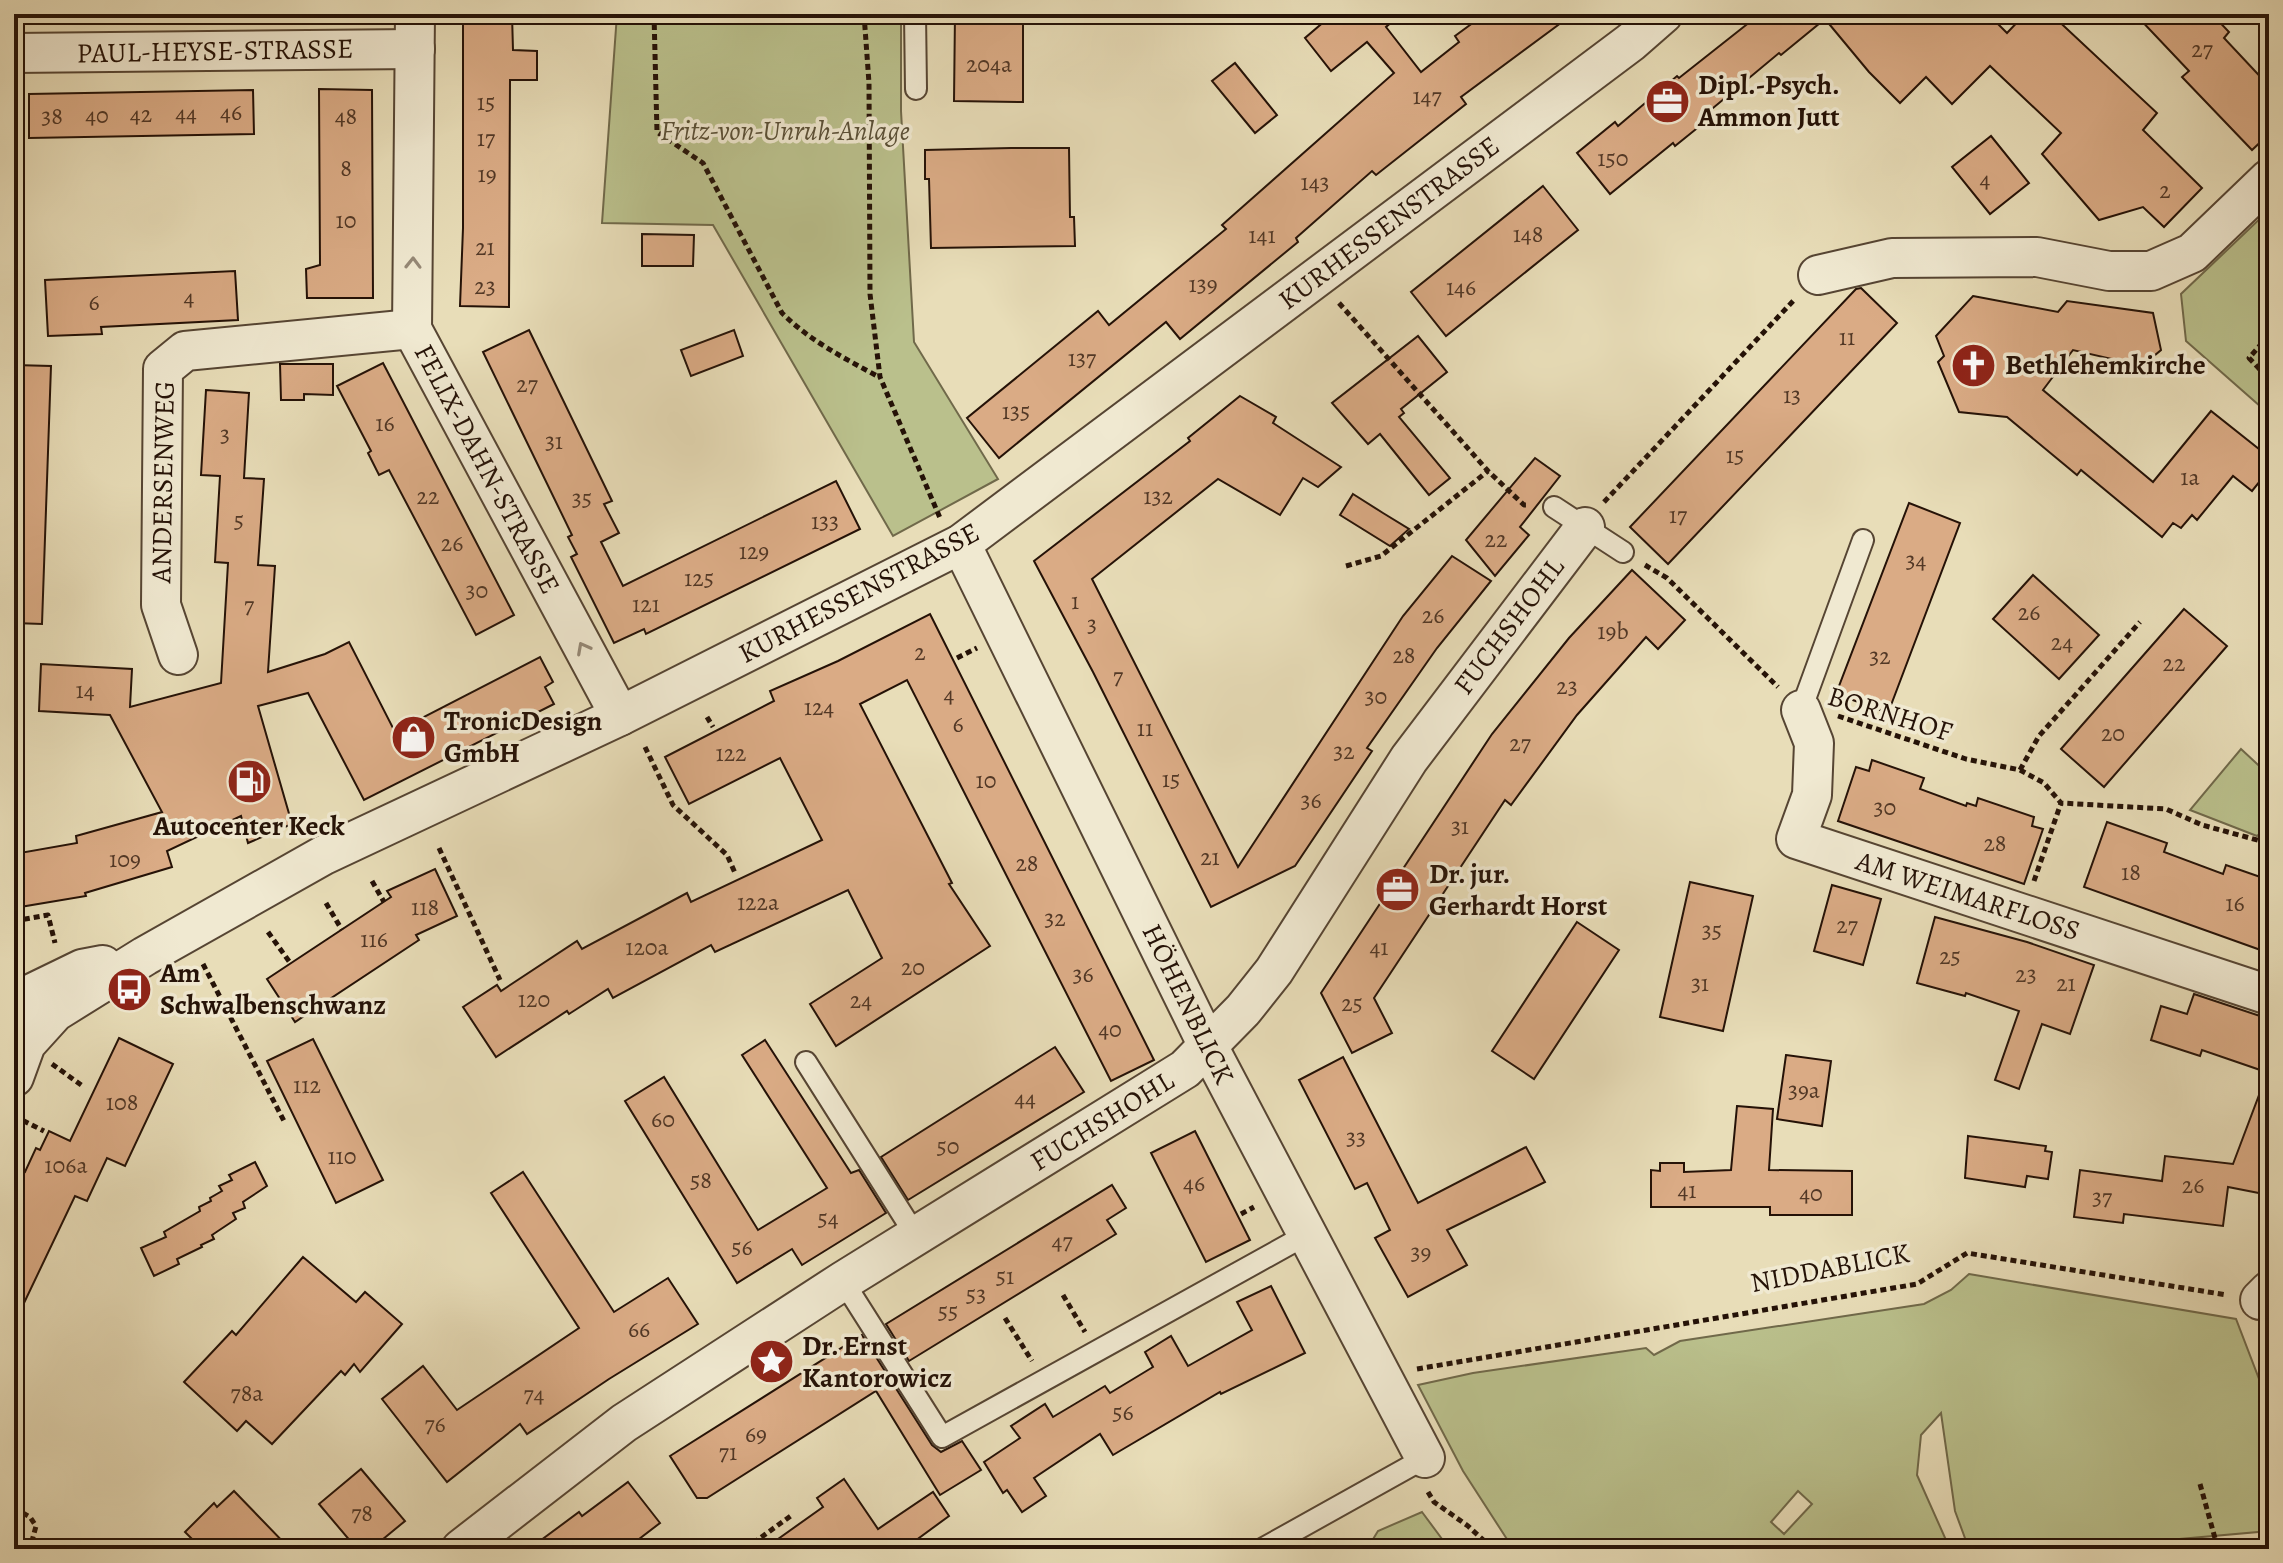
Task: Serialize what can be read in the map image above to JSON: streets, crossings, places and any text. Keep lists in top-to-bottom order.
{
  "streets": {
    "street": [
      "PAUL-HEYSE-STRASSE",
      "KURHESSENSTRASSE",
      "FELIX-DAHN-STRASSE",
      "ANDERSENWEG",
      "FUCHSHOHL",
      "AM WEIMARFLOSS",
      "HÖHENBLICK"
    ],
    "path": ["BORNHOF", "NIDDABLICK"]
  },
  "crossings": [
    ["PAUL-HEYSE-STRASSE", "FELIX-DAHN-STRASSE"],
    ["KURHESSENSTRASSE", "FELIX-DAHN-STRASSE"],
    ["KURHESSENSTRASSE", "HÖHENBLICK"],
    ["FELIX-DAHN-STRASSE", "ANDERSENWEG"],
    ["FUCHSHOHL", "HÖHENBLICK"],
    ["BORNHOF", "AM WEIMARFLOSS"]
  ],
  "one_way": ["FELIX-DAHN-STRASSE"],
  "parks": ["Fritz-von-Unruh-Anlage"],
  "places": {
    "office": ["Dipl.-Psych. Ammon Jutt", "Dr. jur. Gerhardt Horst"],
    "church": ["Bethlehemkirche"],
    "shop": ["TronicDesign GmbH"],
    "fuel station": ["Autocenter Keck"],
    "bus stop": ["Am Schwalbenschwanz"],
    "place": ["Dr. Ernst Kantorowicz"]
  },
  "house_numbers": [
    "27",
    "204a",
    "147",
    "15",
    "46",
    "44",
    "42",
    "40",
    "38",
    "48",
    "17",
    "150",
    "8",
    "19",
    "4",
    "143",
    "2",
    "10",
    "148",
    "141",
    "21",
    "139",
    "23",
    "146",
    "4",
    "6",
    "11",
    "137",
    "27",
    "13",
    "135",
    "16",
    "3",
    "31",
    "15",
    "1a",
    "22",
    "132",
    "35",
    "17",
    "5",
    "133",
    "22",
    "26",
    "129",
    "34",
    "125",
    "30",
    "1",
    "121",
    "7",
    "26",
    "26",
    "3",
    "19b",
    "24",
    "2",
    "28",
    "32",
    "22",
    "7",
    "23",
    "14",
    "4",
    "30",
    "124",
    "6",
    "11",
    "20",
    "27",
    "32",
    "122",
    "15",
    "10",
    "36",
    "30",
    "31",
    "28",
    "21",
    "109",
    "28",
    "18",
    "122a",
    "16",
    "118",
    "32",
    "27",
    "35",
    "116",
    "120a",
    "41",
    "25",
    "20",
    "36",
    "23",
    "31",
    "21",
    "120",
    "24",
    "25",
    "40",
    "112",
    "39a",
    "44",
    "108",
    "60",
    "33",
    "50",
    "110",
    "106a",
    "58",
    "46",
    "26",
    "41",
    "40",
    "37",
    "54",
    "47",
    "56",
    "39",
    "51",
    "53",
    "55",
    "66",
    "78a",
    "74",
    "56",
    "76",
    "69",
    "71",
    "78"
  ]
}
